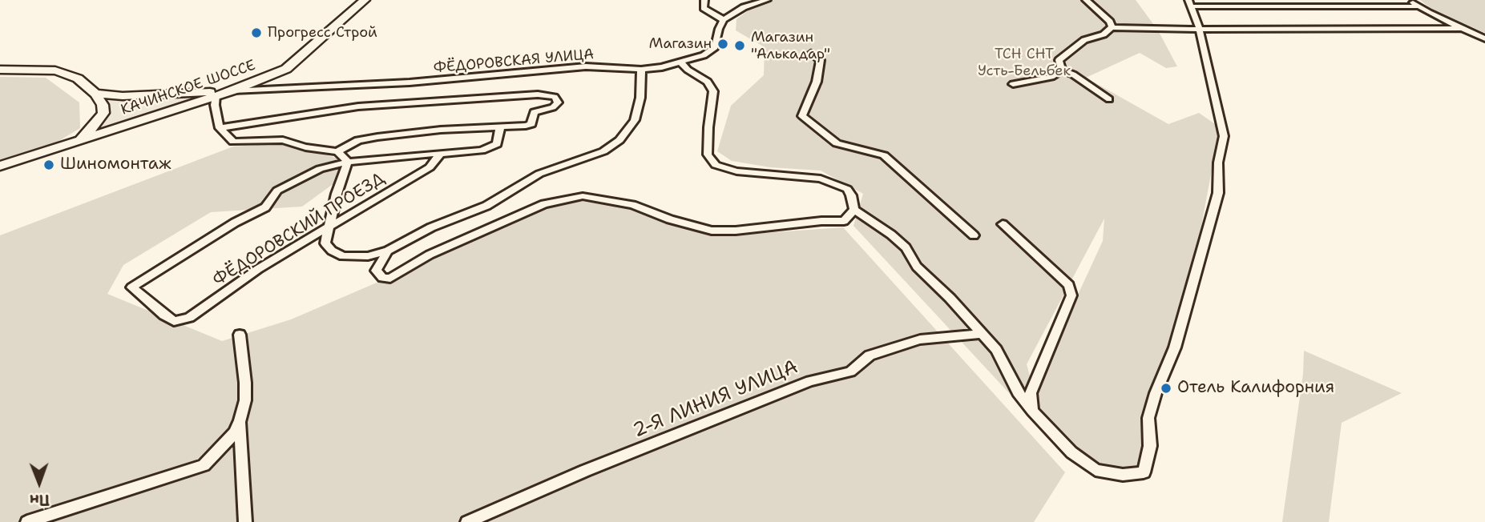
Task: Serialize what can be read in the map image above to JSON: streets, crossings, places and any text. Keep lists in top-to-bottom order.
{
  "streets": {
    "main road": ["КАЧИНСКОЕ ШОССЕ"],
    "street": ["ФЁДОРОВСКАЯ УЛИЦА", "ФЁДОРОВСКИЙ ПРОЕЗД", "2-Я ЛИНИЯ УЛИЦА"]
  },
  "crossings": [
    ["ФЁДОРОВСКАЯ УЛИЦА", "КАЧИНСКОЕ ШОССЕ"]
  ],
  "parks": ["ТСН СНТ Усть-Бельбек"],
  "places": [
    "Прогресс Строй",
    "Магазин",
    "Магазин \"Алькадар\"",
    "Шиномонтаж",
    "Отель Калифорния"
  ],
  "north": "bottom"
}
